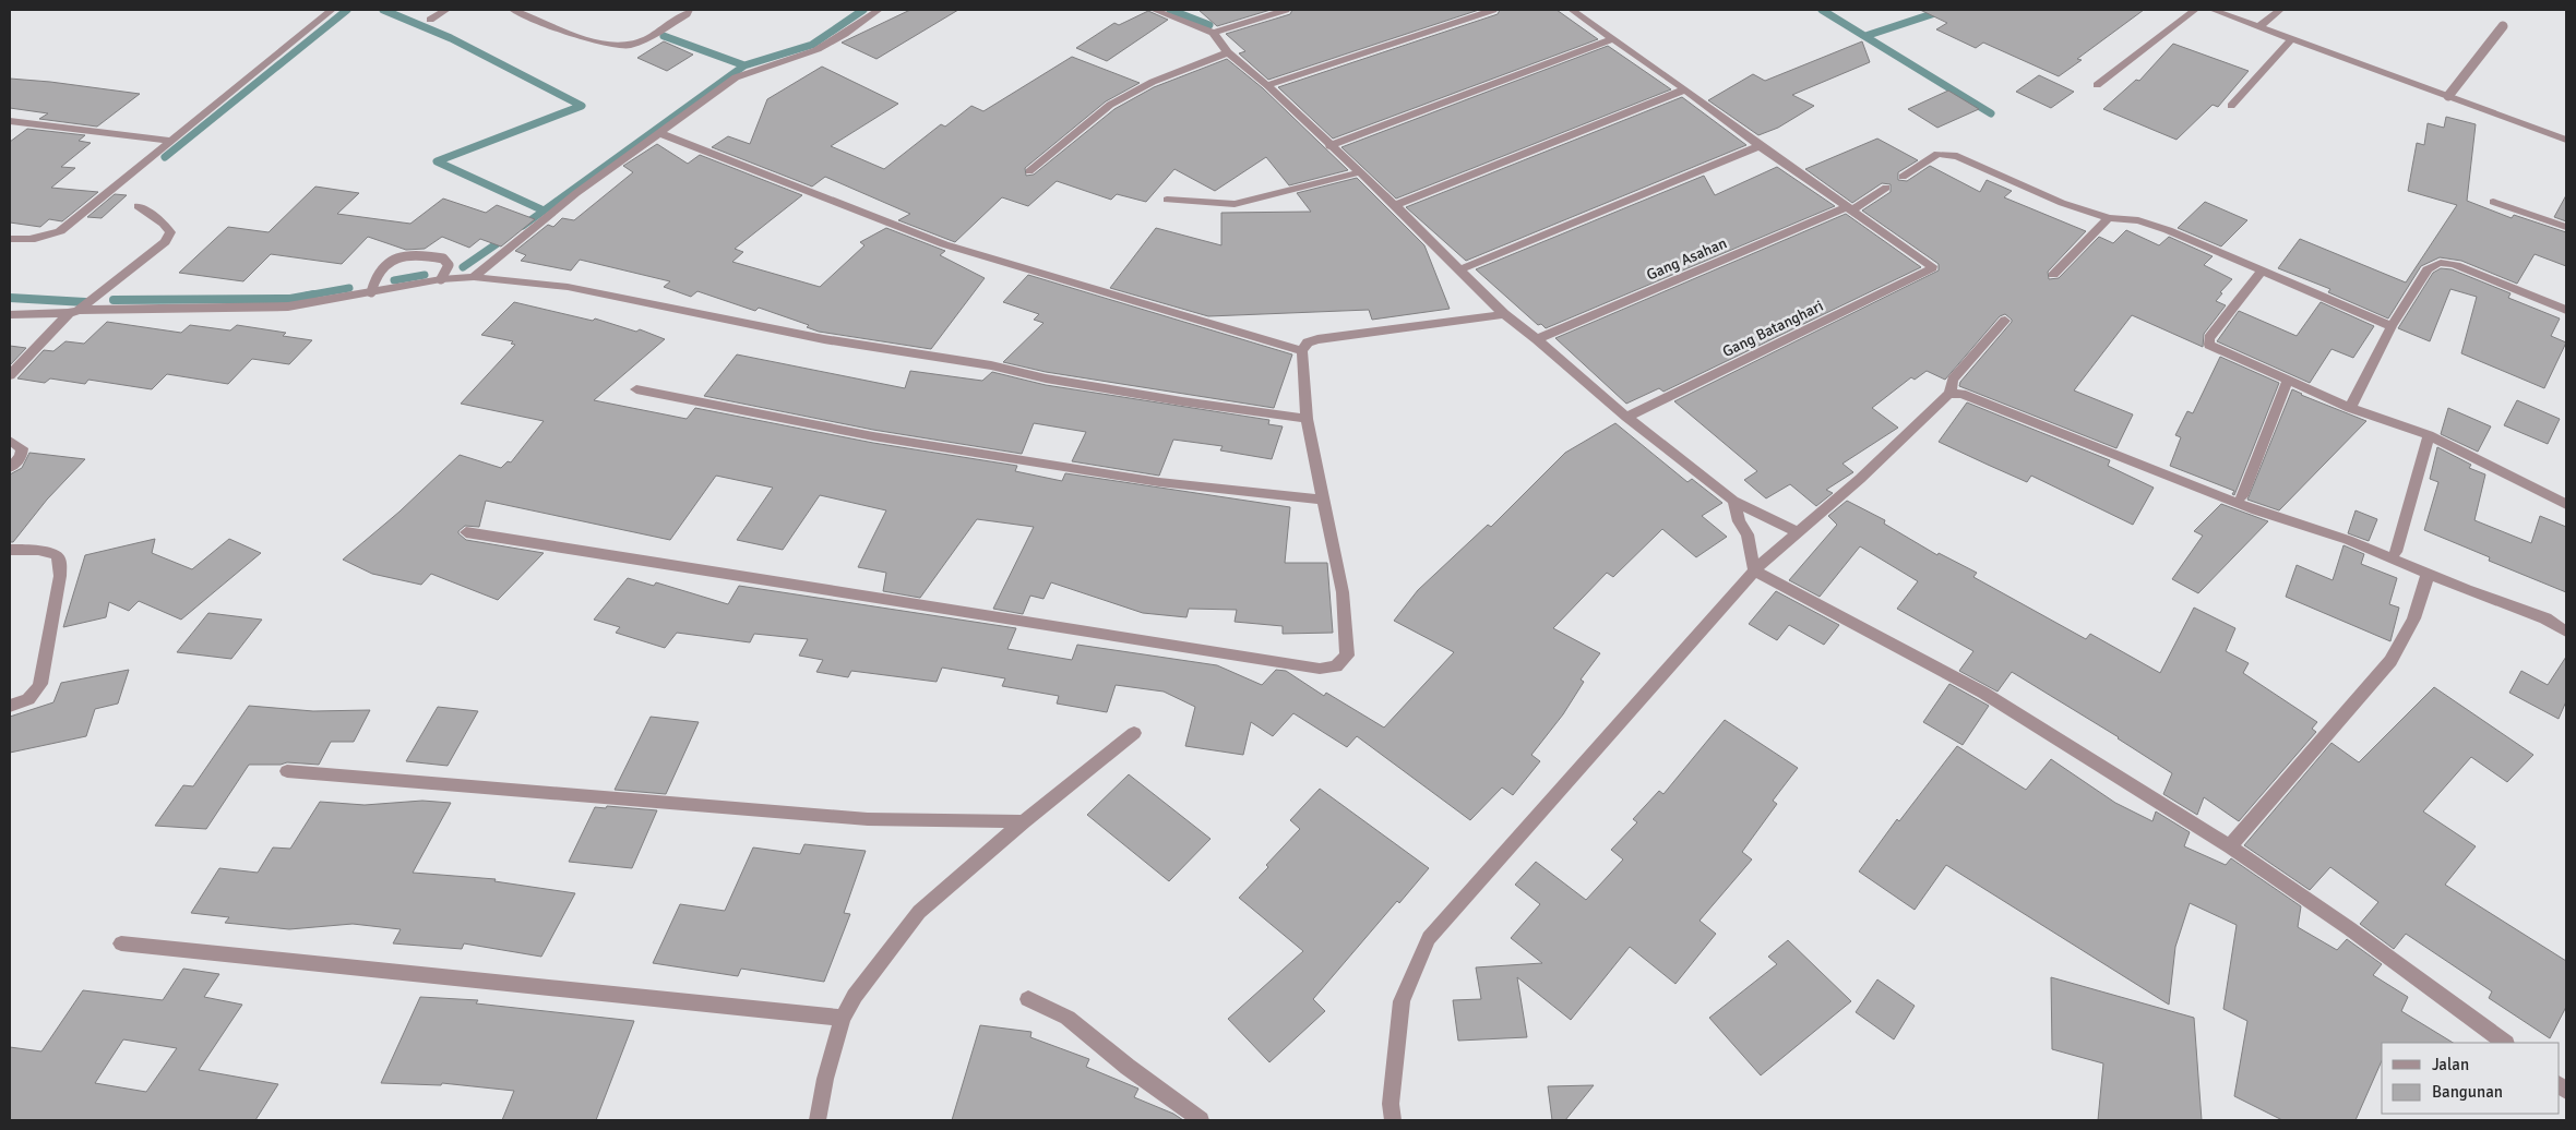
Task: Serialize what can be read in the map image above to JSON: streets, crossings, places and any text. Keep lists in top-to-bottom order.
{
  "streets": {
    "street": ["Gang Asahan", "Gang Batanghari"]
  },
  "crossings": [
    ["Gang Asahan", "Gang Batanghari"]
  ],
  "legend": ["Jalan", "Bangunan"]
}
